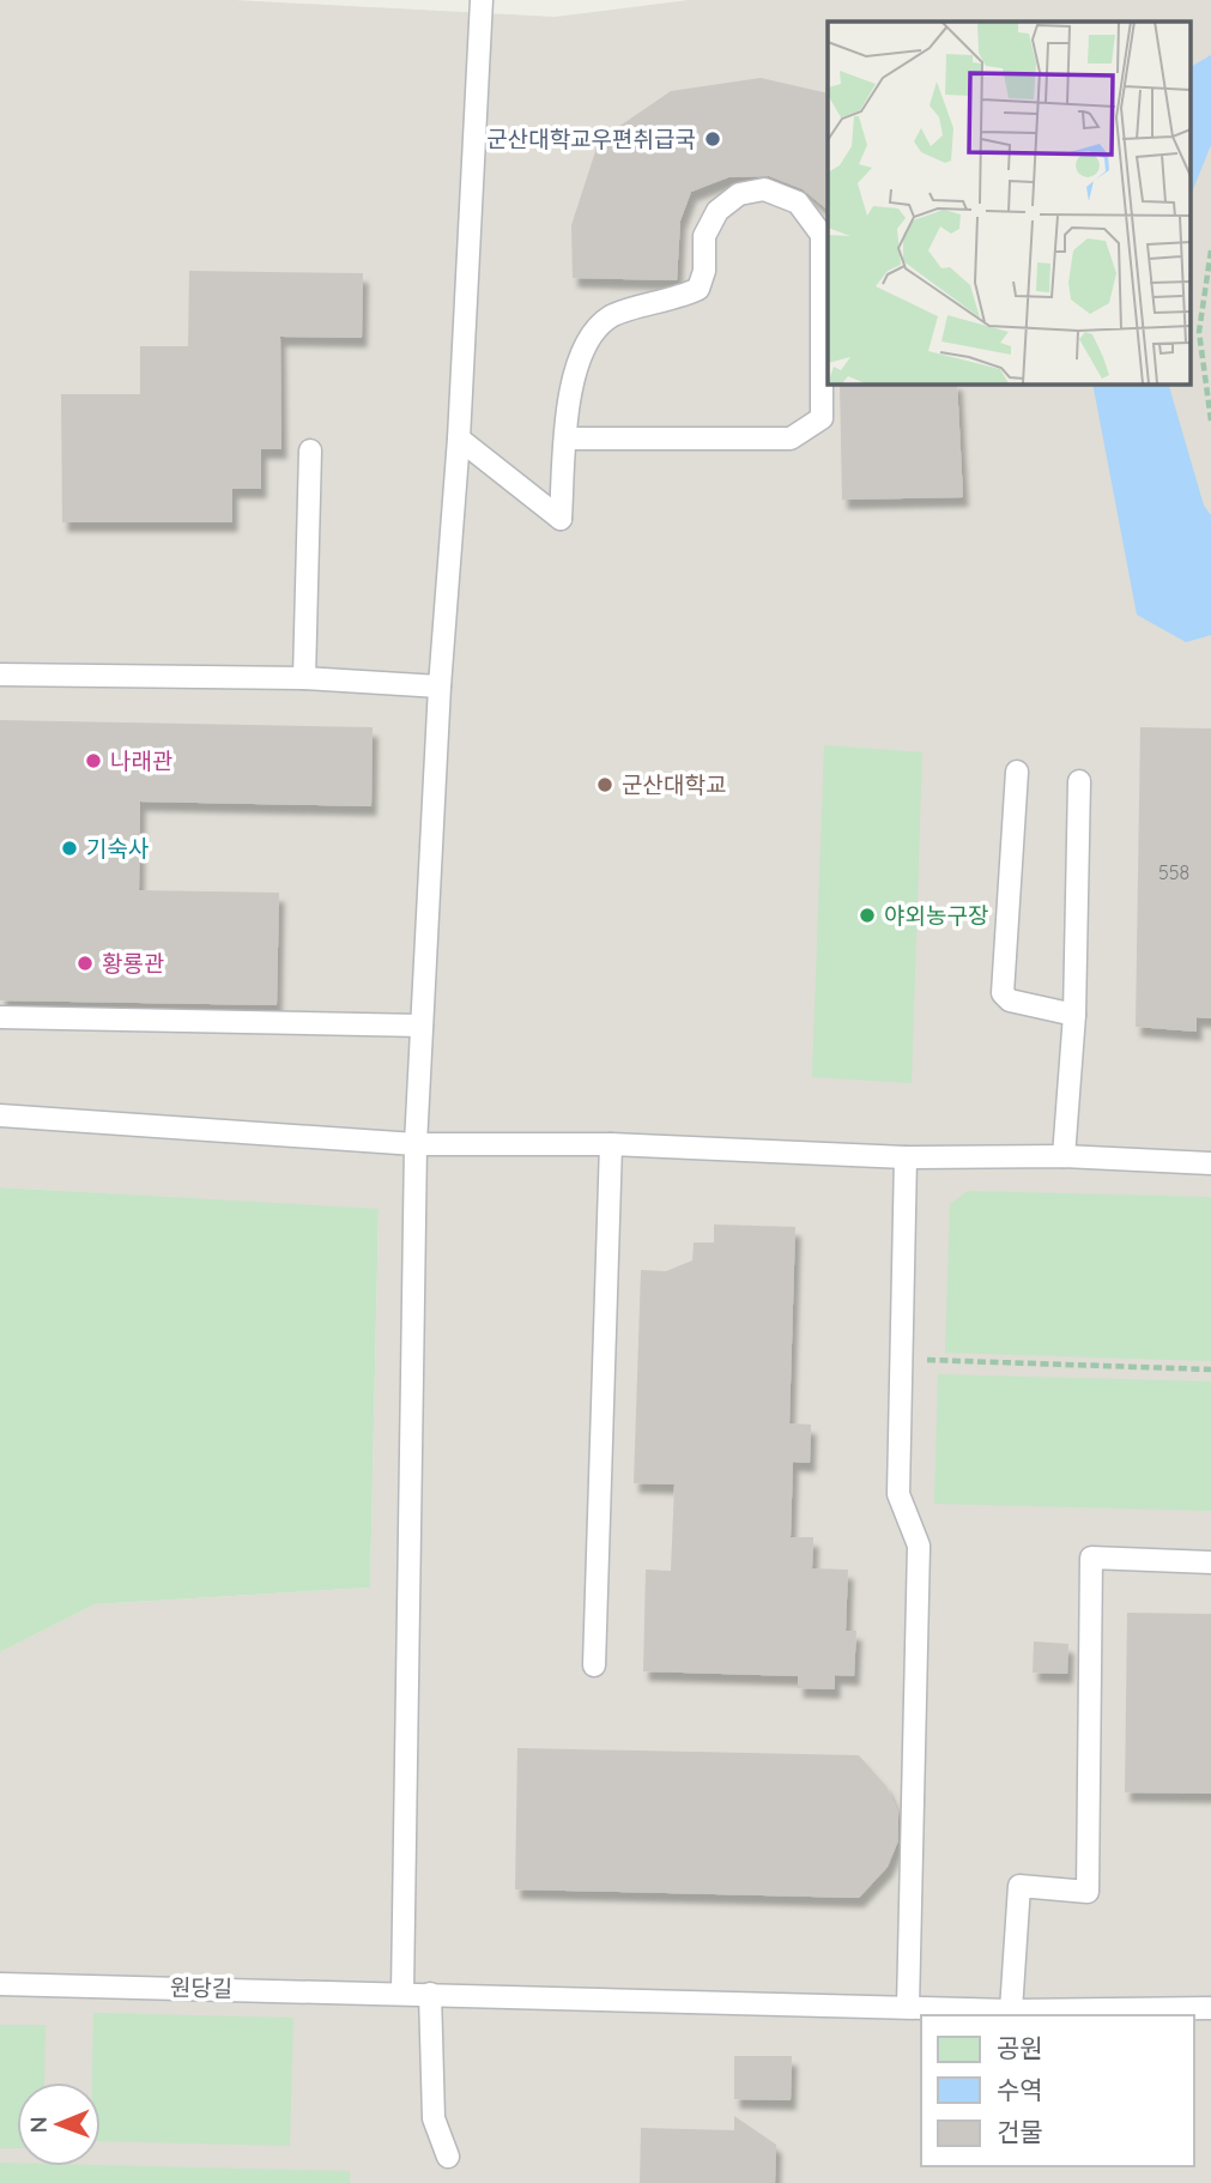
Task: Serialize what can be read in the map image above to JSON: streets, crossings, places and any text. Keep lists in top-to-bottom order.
{
  "streets": {
    "lane": ["원당길"]
  },
  "places": [
    "군산대학교우편취급국",
    "나래관",
    "군산대학교",
    "기숙사",
    "야외농구장",
    "황룡관"
  ],
  "house_numbers": ["558"],
  "legend": ["공원", "수역", "건물"],
  "north": "left"
}
